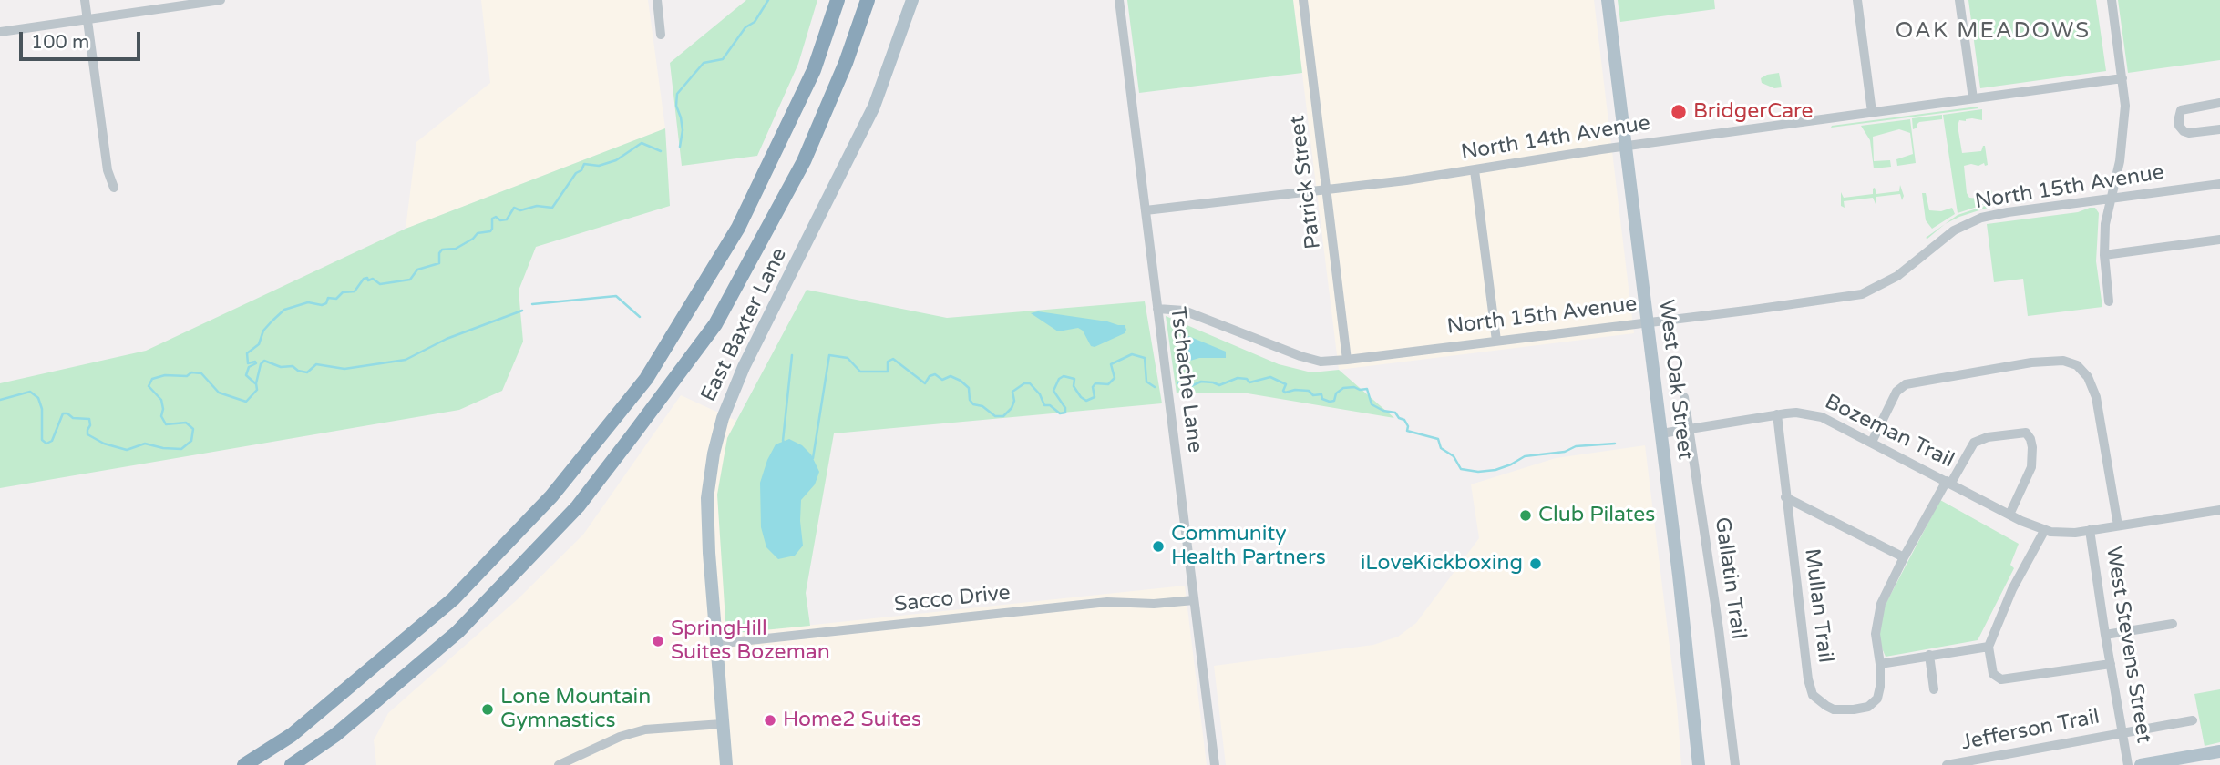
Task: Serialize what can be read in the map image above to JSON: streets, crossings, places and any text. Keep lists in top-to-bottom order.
{
  "streets": {
    "main road": ["East Baxter Lane", "West Oak Street"],
    "street": [
      "North 14th Avenue",
      "Patrick Street",
      "North 15th Avenue",
      "Tschache Lane",
      "Bozeman Trail",
      "Gallatin Trail",
      "Sacco Drive",
      "Mullan Trail",
      "West Stevens Street",
      "Jefferson Trail"
    ]
  },
  "crossings": [
    ["North 14th Avenue", "Patrick Street"],
    ["North 14th Avenue", "Tschache Lane"],
    ["North 14th Avenue", "West Oak Street"],
    ["Patrick Street", "North 15th Avenue"],
    ["North 15th Avenue", "Tschache Lane"],
    ["North 15th Avenue", "West Oak Street"],
    ["East Baxter Lane", "Sacco Drive"],
    ["Tschache Lane", "Sacco Drive"],
    ["West Oak Street", "Bozeman Trail"],
    ["Bozeman Trail", "Gallatin Trail"],
    ["Bozeman Trail", "Mullan Trail"],
    ["Bozeman Trail", "West Stevens Street"],
    ["West Stevens Street", "Jefferson Trail"]
  ],
  "districts": ["OAK MEADOWS"],
  "places": [
    "BridgerCare",
    "Club Pilates",
    "Community Health Partners",
    "iLoveKickboxing",
    "SpringHill Suites Bozeman",
    "Lone Mountain Gymnastics",
    "Home2 Suites"
  ],
  "scale_bar": "100 m"
}
